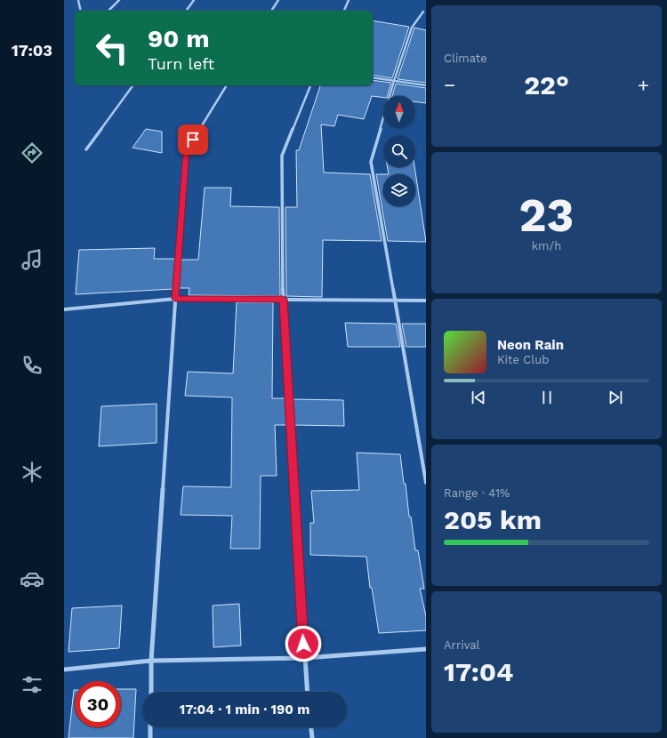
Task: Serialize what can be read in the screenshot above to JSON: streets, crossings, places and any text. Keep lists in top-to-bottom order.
{
  "north": "top",
  "page": {
    "tabs": "17:03",
    "tile": [
      "Climate",
      ["23", "km/h"],
      ["Range · 41%", "205 km"],
      ["Arrival", "17:04"]
    ],
    "turn": ["90 m", "Turn left"],
    "heat": ["−", "22°", "+"],
    "song": ["Neon Rain", "Kite Club"],
    "limit": "30",
    "trip": "17:04 · 1 min · 190 m"
  }
}
